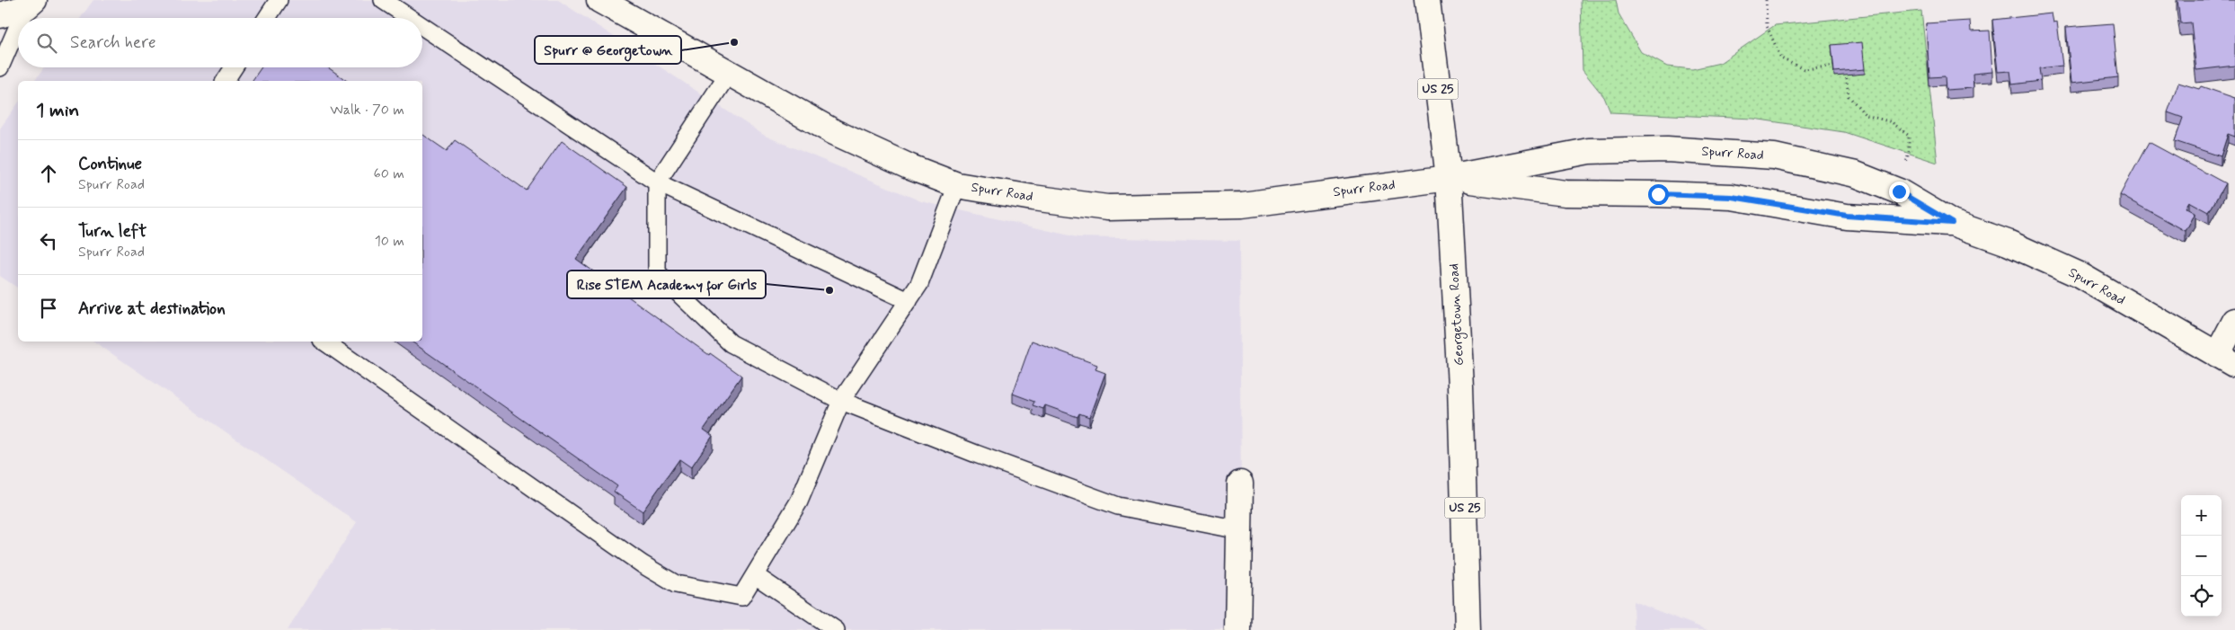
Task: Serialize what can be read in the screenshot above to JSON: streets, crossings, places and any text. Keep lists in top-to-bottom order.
{
  "streets": {
    "street": ["US 25", "Spurr Road", "Georgetown Road"]
  },
  "crossings": [
    ["Spurr Road", "Georgetown Road"]
  ],
  "places": ["Spurr @ Georgetown", "Rise STEM Academy for Girls"],
  "page": {
    "search": "Search here",
    "heading": ["1 min", "Walk · 70 m"],
    "list": [
      ["Continue", "Spurr Road", "60 m"],
      ["Turn left", "Spurr Road", "10 m"],
      "Arrive at destination"
    ],
    "map_buttons": ["+", "−"]
  }
}
